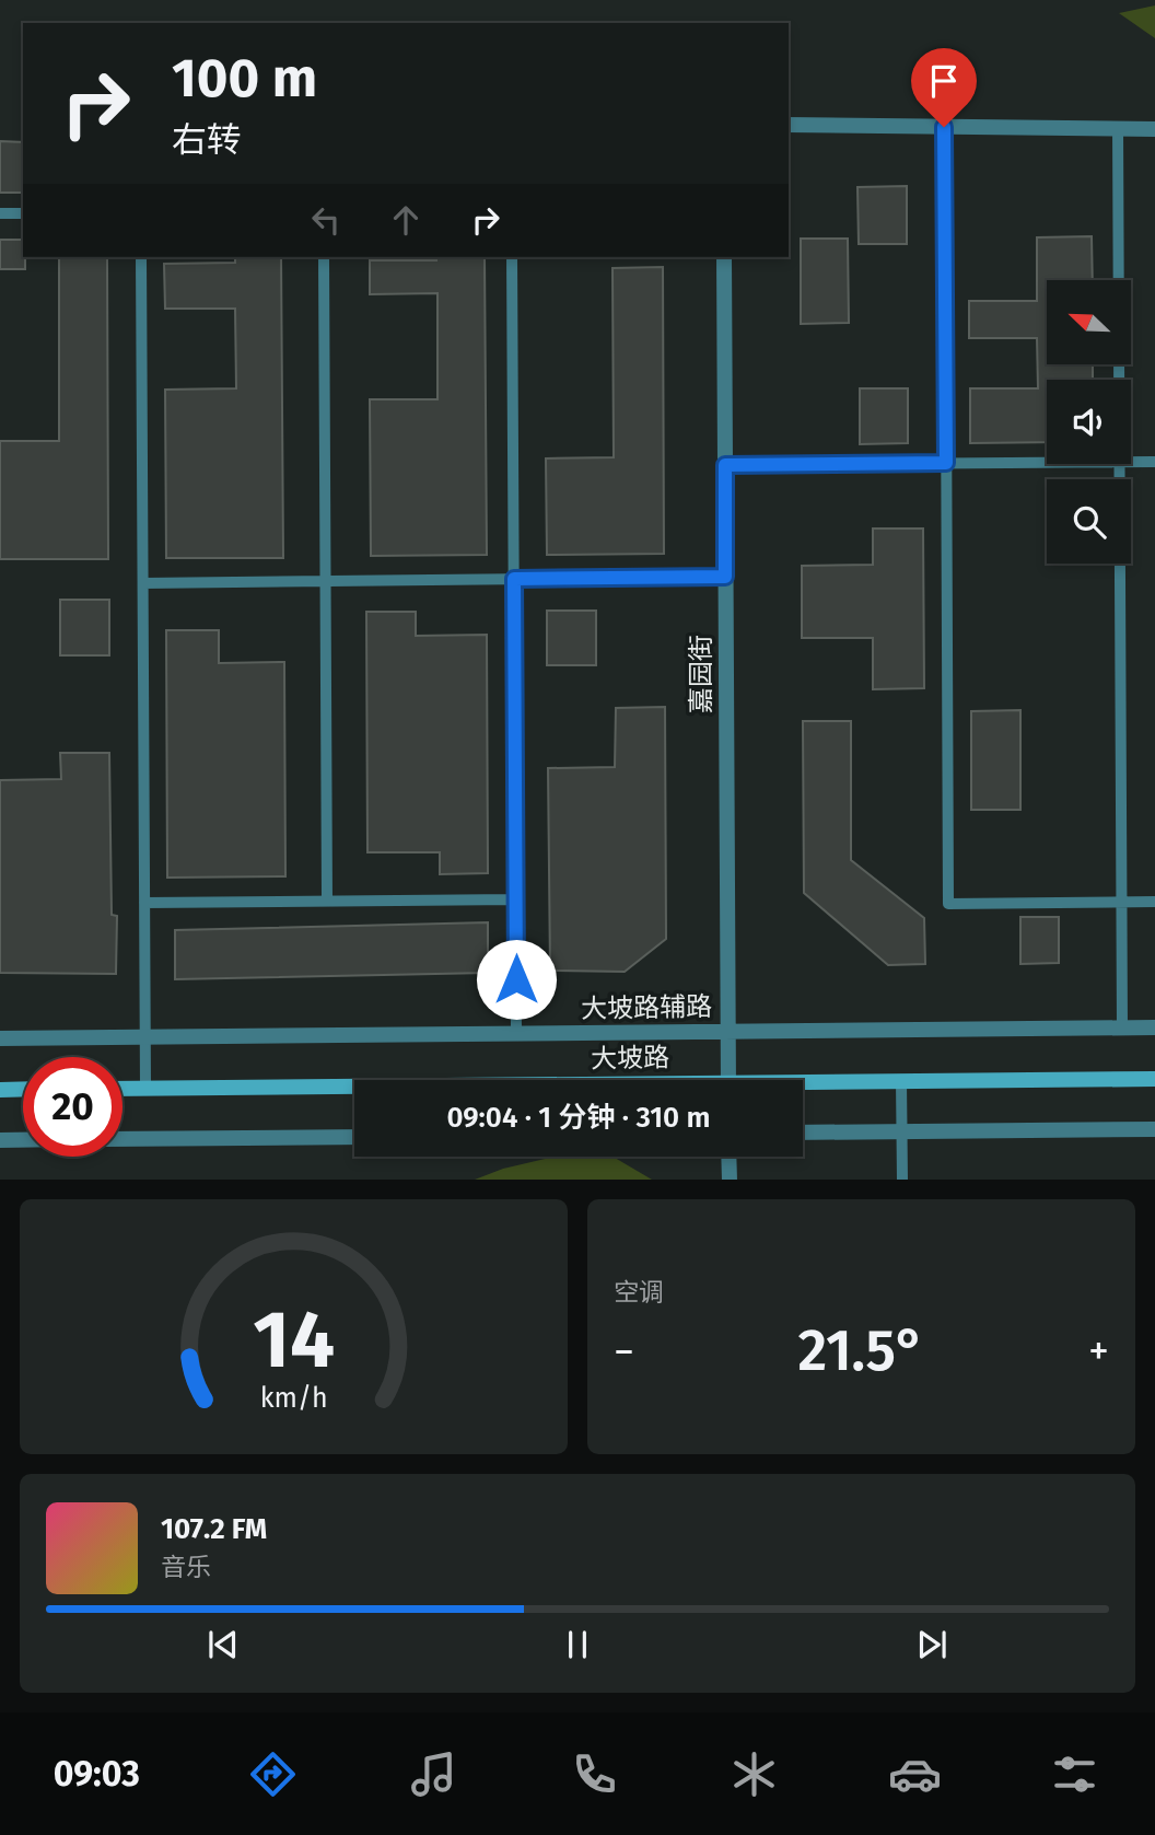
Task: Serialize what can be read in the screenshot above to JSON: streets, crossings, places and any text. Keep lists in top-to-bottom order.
{
  "streets": {
    "main road": ["大坡路"],
    "street": ["嘉园街", "大坡路辅路"]
  },
  "crossings": [
    ["嘉园街", "大坡路辅路"]
  ],
  "north": "top left",
  "page": {
    "turn": ["100 m", "右转"],
    "limit": "20",
    "trip": "09:04 · 1 分钟 · 310 m",
    "tile": "空调",
    "heat": ["−", "21.5°", "+"],
    "song": ["107.2 FM", "音乐"],
    "tabs": "09:03",
    "gauge": ["14", "km/h"]
  }
}
